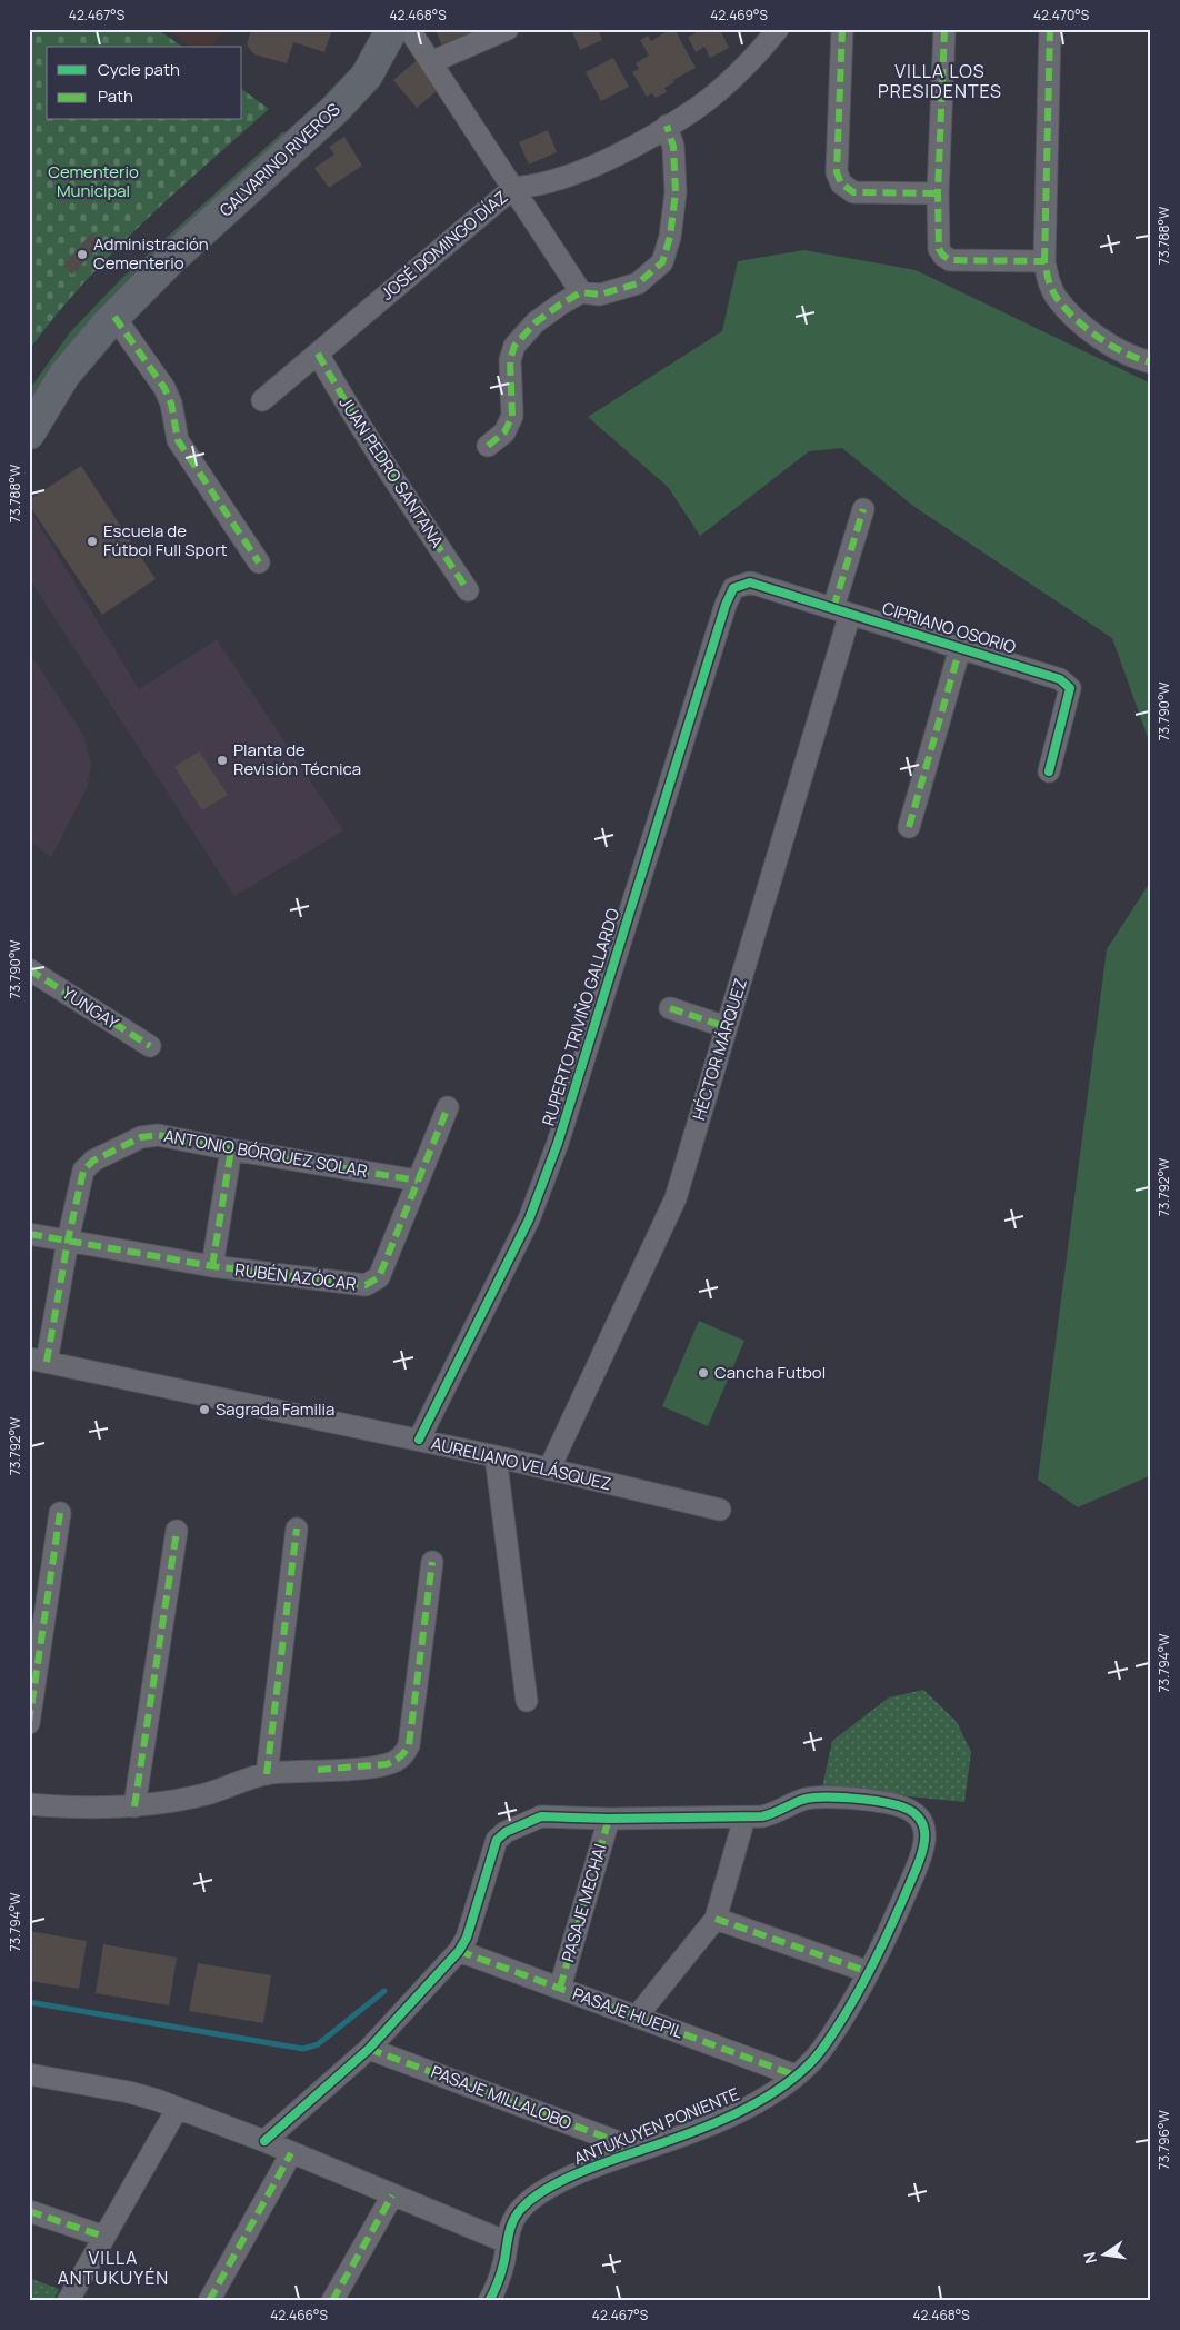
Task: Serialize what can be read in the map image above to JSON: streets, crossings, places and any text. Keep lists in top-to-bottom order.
{
  "streets": {
    "street": [
      "GALVARINO RIVEROS",
      "JOSÉ DOMINGO DÍAZ",
      "JUAN PEDRO SANTANA",
      "CIPRIANO OSORIO",
      "YUNGAY",
      "RUPERTO TRIVIÑO GALLARDO",
      "HÉCTOR MÁRQUEZ",
      "ANTONIO BÓRQUEZ SOLAR",
      "RUBÉN AZÓCAR",
      "AURELIANO VELÁSQUEZ",
      "PASAJE MECHAI",
      "PASAJE HUEPIL",
      "PASAJE MILLALOBO",
      "ANTUKUYEN PONIENTE"
    ]
  },
  "crossings": [
    ["JOSÉ DOMINGO DÍAZ", "JUAN PEDRO SANTANA"],
    ["CIPRIANO OSORIO", "RUPERTO TRIVIÑO GALLARDO"],
    ["CIPRIANO OSORIO", "HÉCTOR MÁRQUEZ"],
    ["RUPERTO TRIVIÑO GALLARDO", "AURELIANO VELÁSQUEZ"],
    ["HÉCTOR MÁRQUEZ", "AURELIANO VELÁSQUEZ"],
    ["ANTONIO BÓRQUEZ SOLAR", "RUBÉN AZÓCAR"],
    ["ANTONIO BÓRQUEZ SOLAR", "AURELIANO VELÁSQUEZ"],
    ["PASAJE MECHAI", "PASAJE HUEPIL"],
    ["PASAJE HUEPIL", "ANTUKUYEN PONIENTE"],
    ["PASAJE MILLALOBO", "ANTUKUYEN PONIENTE"]
  ],
  "districts": ["VILLA LOS PRESIDENTES", "VILLA ANTUKUYÉN"],
  "parks": ["Cementerio Municipal"],
  "places": [
    "Administración Cementerio",
    "Escuela de Fútbol Full Sport",
    "Planta de Revisión Técnica",
    "Cancha Futbol",
    "Sagrada Familia"
  ],
  "legend": ["Cycle path", "Path"],
  "north": "left",
  "coordinates": [
    "42.467°S",
    "42.468°S",
    "42.469°S",
    "42.470°S",
    "73.788°W",
    "73.790°W",
    "73.792°W",
    "73.794°W",
    "73.796°W",
    "42.466°S"
  ]
}
